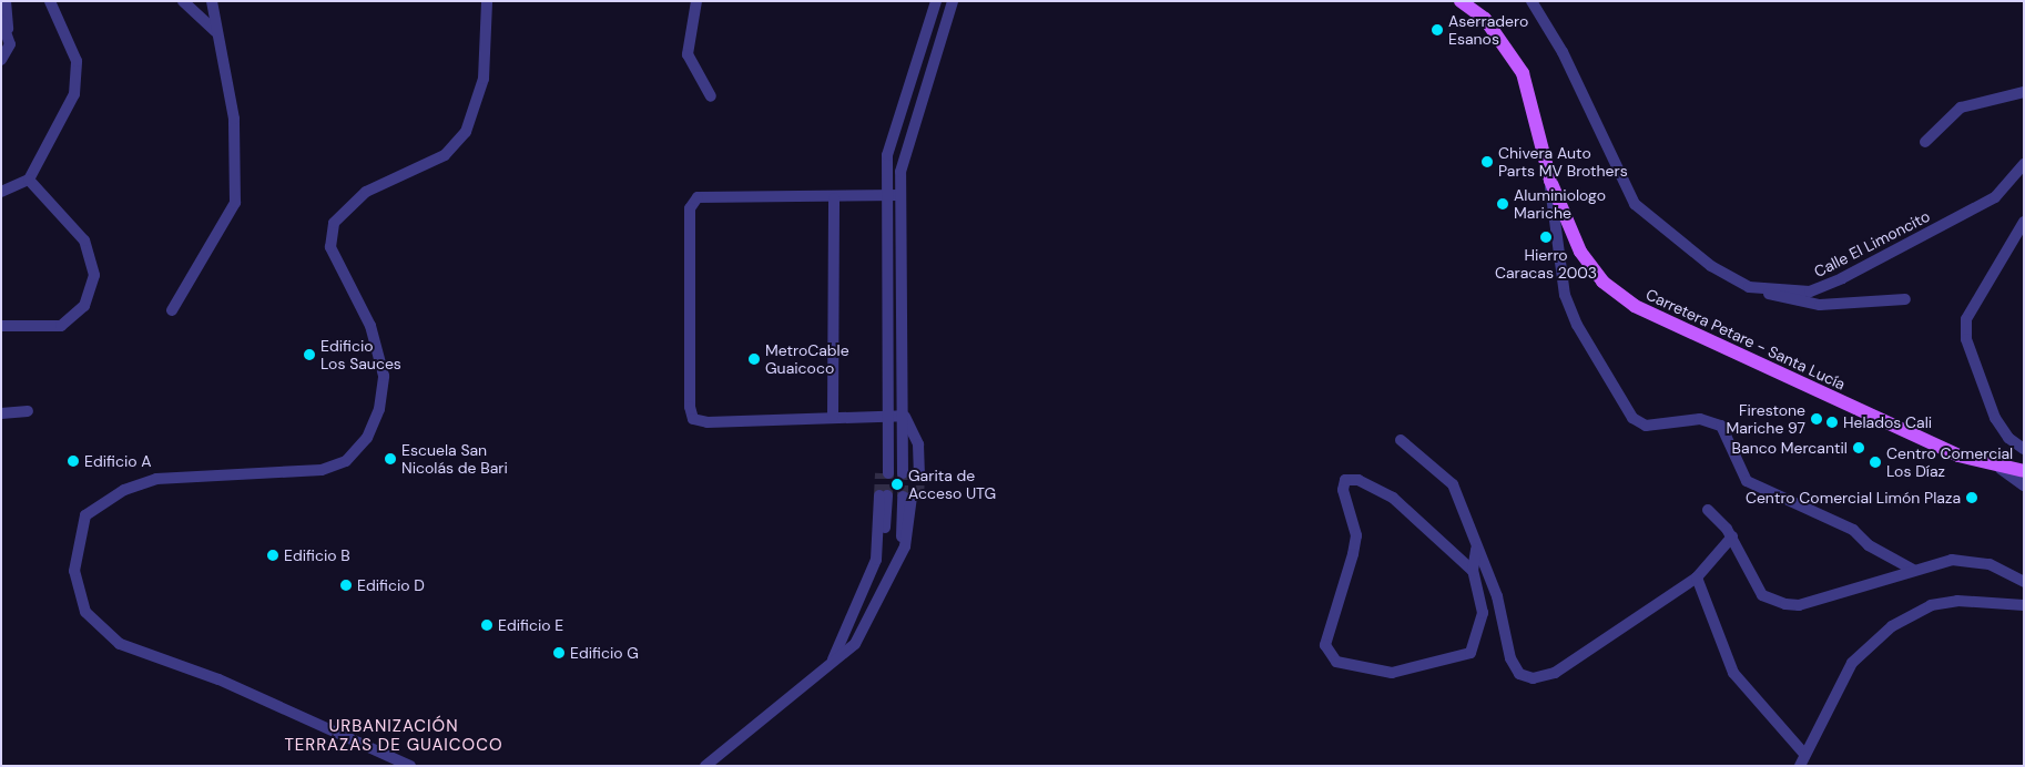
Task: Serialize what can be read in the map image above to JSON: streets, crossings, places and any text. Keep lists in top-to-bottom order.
{
  "streets": {
    "main road": ["Carretera Petare - Santa Lucía"],
    "street": ["Calle El Limoncito"]
  },
  "districts": ["URBANIZACIÓN TERRAZAS DE GUAICOCO"],
  "places": [
    "Aserradero Esanos",
    "Chivera Auto Parts MV Brothers",
    "Aluminiologo Mariche",
    "Hierro Caracas 2003",
    "Edificio Los Sauces",
    "MetroCable Guaicoco",
    "Firestone Mariche 97",
    "Helados Cali",
    "Banco Mercantil",
    "Escuela San Nicolás de Bari",
    "Edificio A",
    "Centro Comercial Los Díaz",
    "Garita de Acceso UTG",
    "Centro Comercial Limón Plaza",
    "Edificio B",
    "Edificio D",
    "Edificio E",
    "Edificio G"
  ]
}
